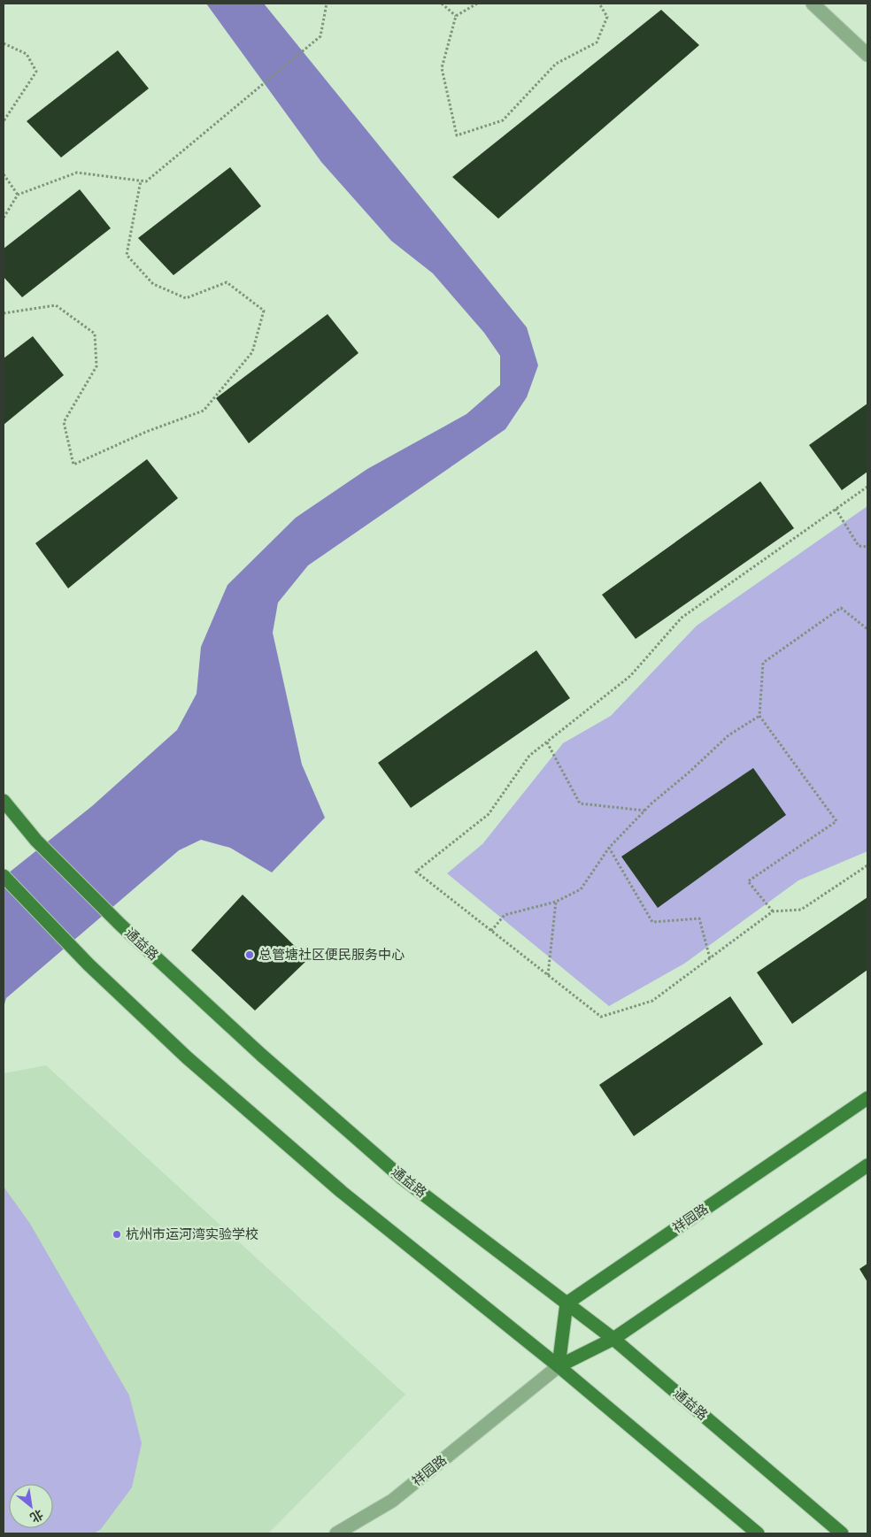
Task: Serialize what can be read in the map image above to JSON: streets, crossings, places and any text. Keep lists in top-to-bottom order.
{
  "streets": {
    "main road": ["通益路", "祥园路"]
  },
  "crossings": [
    ["通益路", "祥园路"]
  ],
  "places": ["总管塘社区便民服务中心", "杭州市运河湾实验学校"],
  "north": "bottom right"
}
